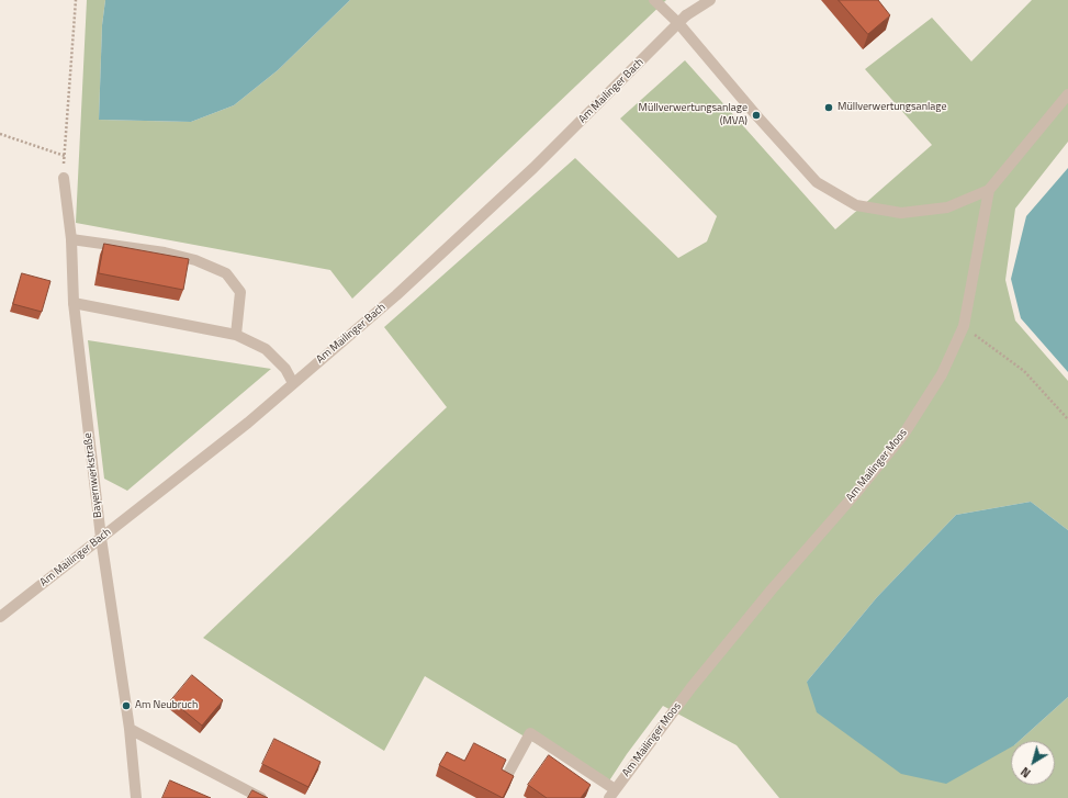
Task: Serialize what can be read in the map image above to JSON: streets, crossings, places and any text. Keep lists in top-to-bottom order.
{
  "streets": {
    "street": ["Am Mailinger Bach", "Am Mailinger Moos", "Bayernwerkstraße"]
  },
  "crossings": [
    ["Am Mailinger Bach", "Bayernwerkstraße"]
  ],
  "places": ["Müllverwertungsanlage", "Müllverwertungsanlage (MVA)", "Am Neubruch"],
  "north": "bottom left"
}
